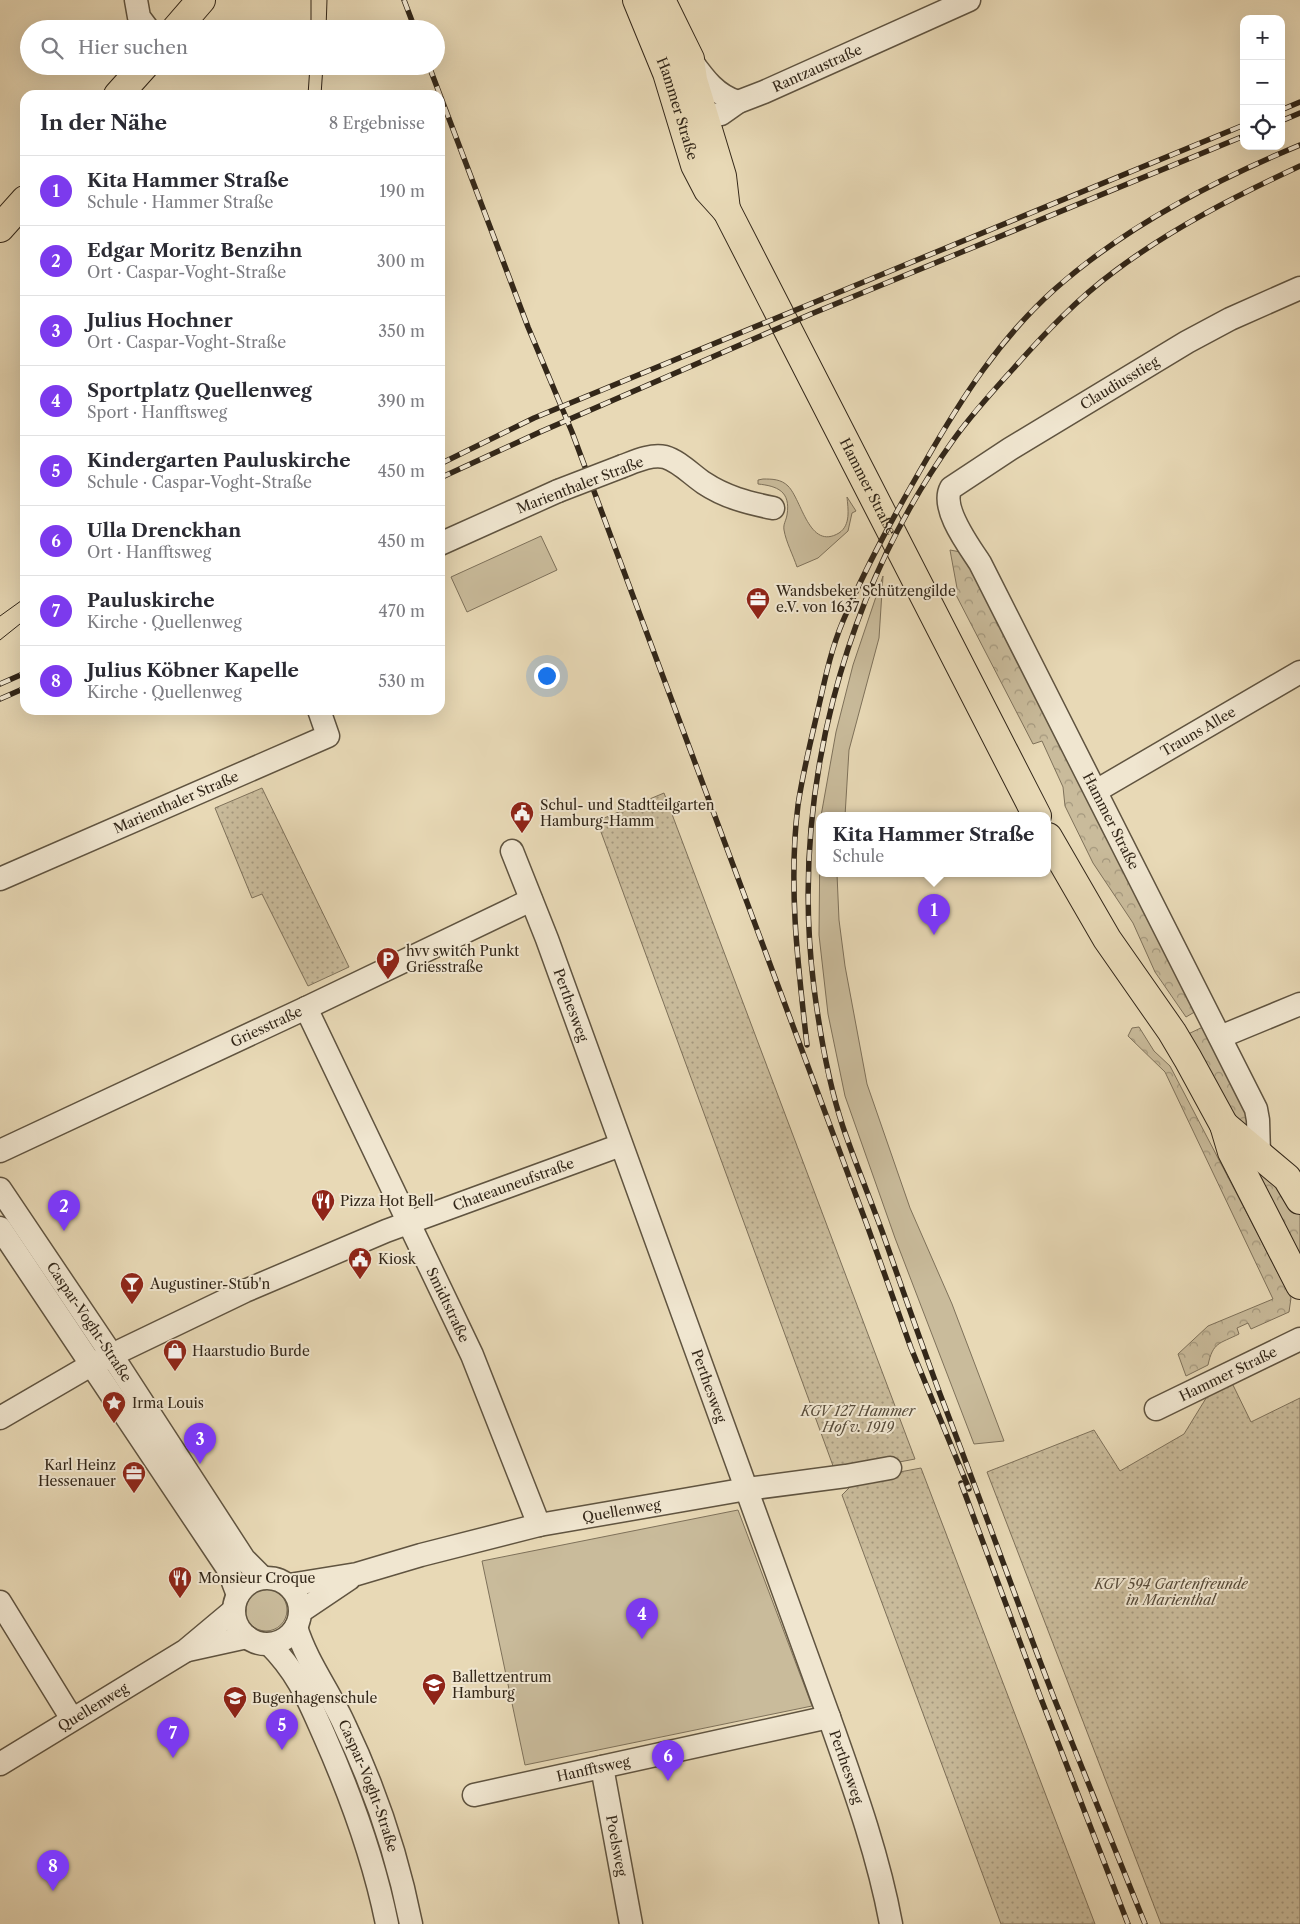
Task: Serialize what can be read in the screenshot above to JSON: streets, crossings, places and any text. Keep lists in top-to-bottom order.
{
  "streets": {
    "main road": ["Hammer Straße"],
    "street": [
      "Rantzaustraße",
      "Claudiusstieg",
      "Marienthaler Straße",
      "Trauns Allee",
      "Perthesweg",
      "Griesstraße",
      "Chateauneufstraße",
      "Smidtstraße",
      "Caspar-Voght-Straße",
      "Quellenweg",
      "Hanfftsweg",
      "Poelsweg"
    ]
  },
  "crossings": [
    ["Rantzaustraße", "Hammer Straße"],
    ["Hammer Straße", "Claudiusstieg"],
    ["Hammer Straße", "Trauns Allee"],
    ["Perthesweg", "Griesstraße"],
    ["Perthesweg", "Chateauneufstraße"],
    ["Perthesweg", "Quellenweg"],
    ["Perthesweg", "Hanfftsweg"],
    ["Griesstraße", "Smidtstraße"],
    ["Chateauneufstraße", "Smidtstraße"],
    ["Chateauneufstraße", "Caspar-Voght-Straße"],
    ["Smidtstraße", "Quellenweg"],
    ["Caspar-Voght-Straße", "Quellenweg"],
    ["Hanfftsweg", "Poelsweg"]
  ],
  "parks": ["KGV 127 Hammer Hof v. 1919", "KGV 594 Gartenfreunde in Marienthal"],
  "places": {
    "office": ["Wandsbeker Schützengilde e.V. von 1637", "Karl Heinz Hessenauer"],
    "public building": ["Schul- und Stadtteilgarten Hamburg-Hamm", "Kiosk"],
    "parking": ["hvv switch Punkt Griesstraße"],
    "restaurant": ["Pizza Hot Bell", "Monsieur Croque"],
    "bar": ["Augustiner-Stub'n"],
    "shop": ["Haarstudio Burde"],
    "place": ["Irma Louis"],
    "school or university": ["Ballettzentrum Hamburg", "Bugenhagenschule"]
  },
  "page": {
    "map_buttons": ["+", "−"],
    "search": "Hier suchen",
    "heading": ["In der Nähe", "8 Ergebnisse"],
    "list": [
      {
        "mark": "1",
        "name": "Kita Hammer Straße",
        "note": "Schule · Hammer Straße",
        "value": "190 m"
      },
      {
        "mark": "2",
        "name": "Edgar Moritz Benzihn",
        "note": "Ort · Caspar-Voght-Straße",
        "value": "300 m"
      },
      {
        "mark": "3",
        "name": "Julius Hochner",
        "note": "Ort · Caspar-Voght-Straße",
        "value": "350 m"
      },
      {
        "mark": "4",
        "name": "Sportplatz Quellenweg",
        "note": "Sport · Hanfftsweg",
        "value": "390 m"
      },
      {
        "mark": "5",
        "name": "Kindergarten Pauluskirche",
        "note": "Schule · Caspar-Voght-Straße",
        "value": "450 m"
      },
      {
        "mark": "6",
        "name": "Ulla Drenckhan",
        "note": "Ort · Hanfftsweg",
        "value": "450 m"
      },
      {
        "mark": "7",
        "name": "Pauluskirche",
        "note": "Kirche · Quellenweg",
        "value": "470 m"
      },
      {
        "mark": "8",
        "name": "Julius Köbner Kapelle",
        "note": "Kirche · Quellenweg",
        "value": "530 m"
      }
    ],
    "popup": ["Kita Hammer Straße", "Schule"],
    "pins": [
      "1",
      "2",
      "3",
      "4",
      "5",
      "7",
      "6",
      "8"
    ]
  }
}
